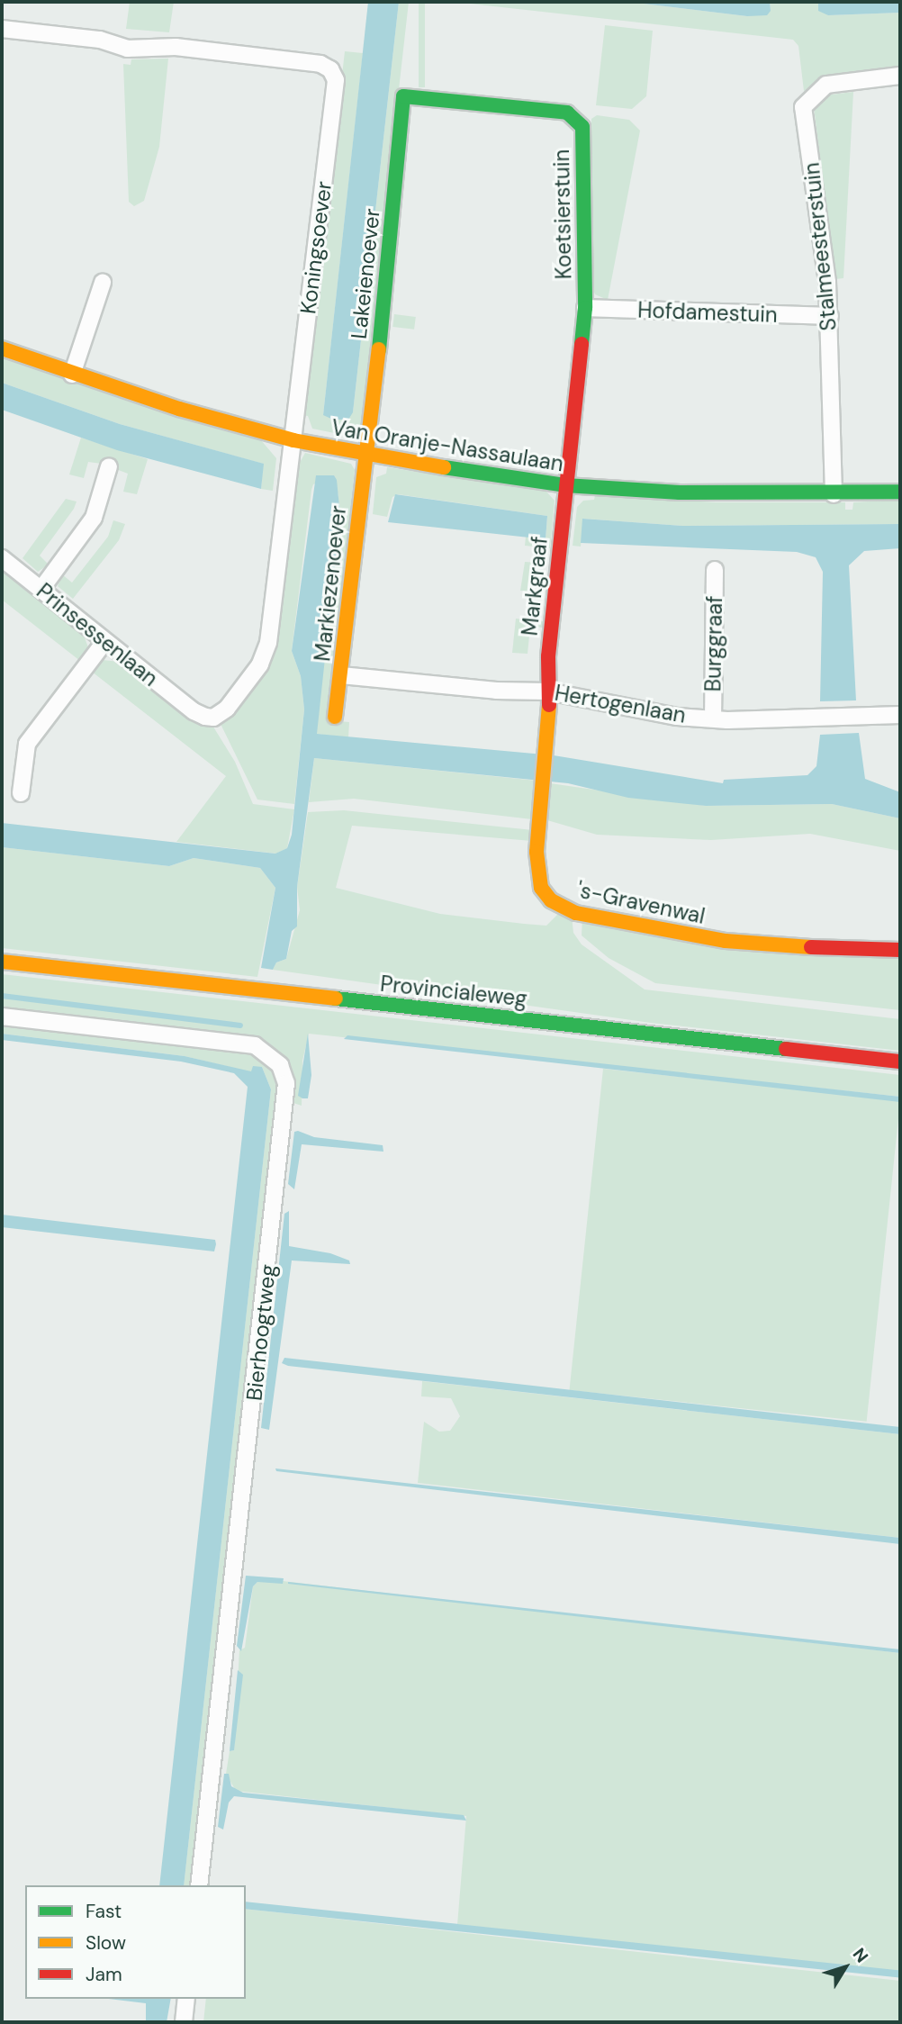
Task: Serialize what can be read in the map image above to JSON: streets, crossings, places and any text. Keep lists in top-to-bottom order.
{
  "streets": {
    "street": [
      "Koetsierstuin",
      "Stalmeesterstuin",
      "Koningsoever",
      "Lakeienoever",
      "Hofdamestuin",
      "Van Oranje-Nassaulaan",
      "Markiezenoever",
      "Markgraaf",
      "Prinsessenlaan",
      "Burggraaf",
      "Hertogenlaan",
      "'s-Gravenwal",
      "Provincialeweg",
      "Bierhoogtweg"
    ]
  },
  "crossings": [
    ["Koetsierstuin", "Lakeienoever"],
    ["Koetsierstuin", "Hofdamestuin"],
    ["Koetsierstuin", "Van Oranje-Nassaulaan"],
    ["Koetsierstuin", "Markgraaf"],
    ["Stalmeesterstuin", "Hofdamestuin"],
    ["Stalmeesterstuin", "Van Oranje-Nassaulaan"],
    ["Koningsoever", "Van Oranje-Nassaulaan"],
    ["Koningsoever", "Prinsessenlaan"],
    ["Lakeienoever", "Van Oranje-Nassaulaan"],
    ["Lakeienoever", "Markiezenoever"],
    ["Van Oranje-Nassaulaan", "Markiezenoever"],
    ["Van Oranje-Nassaulaan", "Markgraaf"],
    ["Markiezenoever", "Hertogenlaan"],
    ["Markgraaf", "Hertogenlaan"],
    ["Markgraaf", "'s-Gravenwal"],
    ["Burggraaf", "Hertogenlaan"],
    ["Hertogenlaan", "'s-Gravenwal"]
  ],
  "legend": ["Fast", "Slow", "Jam"],
  "north": "top right"
}
